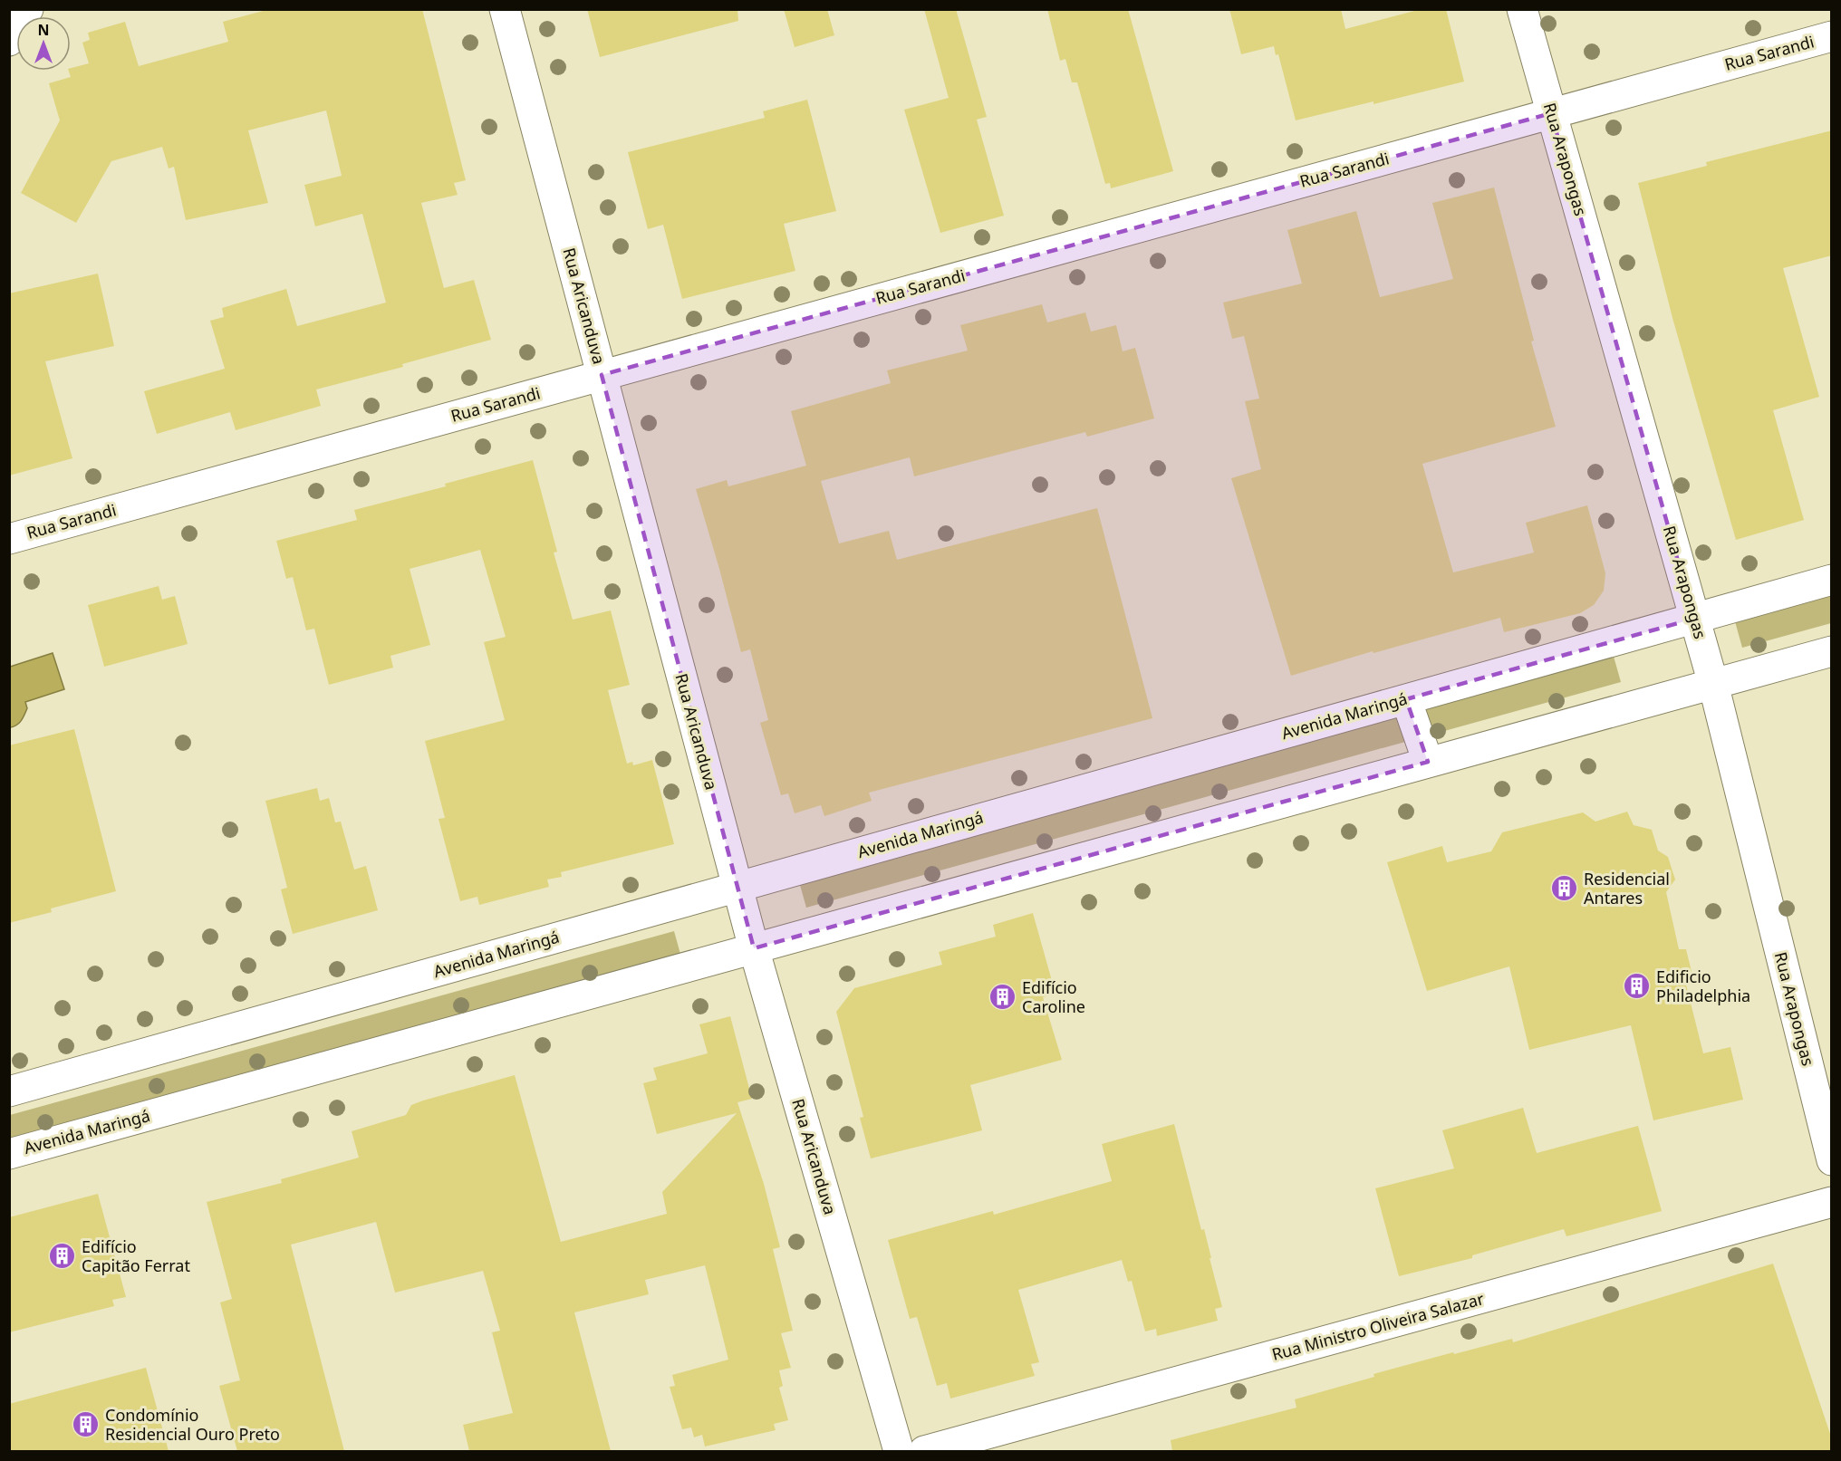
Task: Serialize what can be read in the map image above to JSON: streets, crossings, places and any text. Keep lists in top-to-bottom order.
{
  "streets": {
    "street": [
      "Rua Sarandi",
      "Rua Arapongas",
      "Rua Aricanduva",
      "Avenida Maringá",
      "Rua Ministro Oliveira Salazar"
    ]
  },
  "crossings": [
    ["Rua Sarandi", "Rua Arapongas"],
    ["Rua Sarandi", "Rua Aricanduva"],
    ["Rua Arapongas", "Avenida Maringá"],
    ["Rua Aricanduva", "Avenida Maringá"]
  ],
  "places": {
    "building": [
      "Residencial Antares",
      "Edificio Philadelphia",
      "Edifício Caroline",
      "Edifício Capitão Ferrat",
      "Condomínio Residencial Ouro Preto"
    ]
  },
  "north": "top"
}
